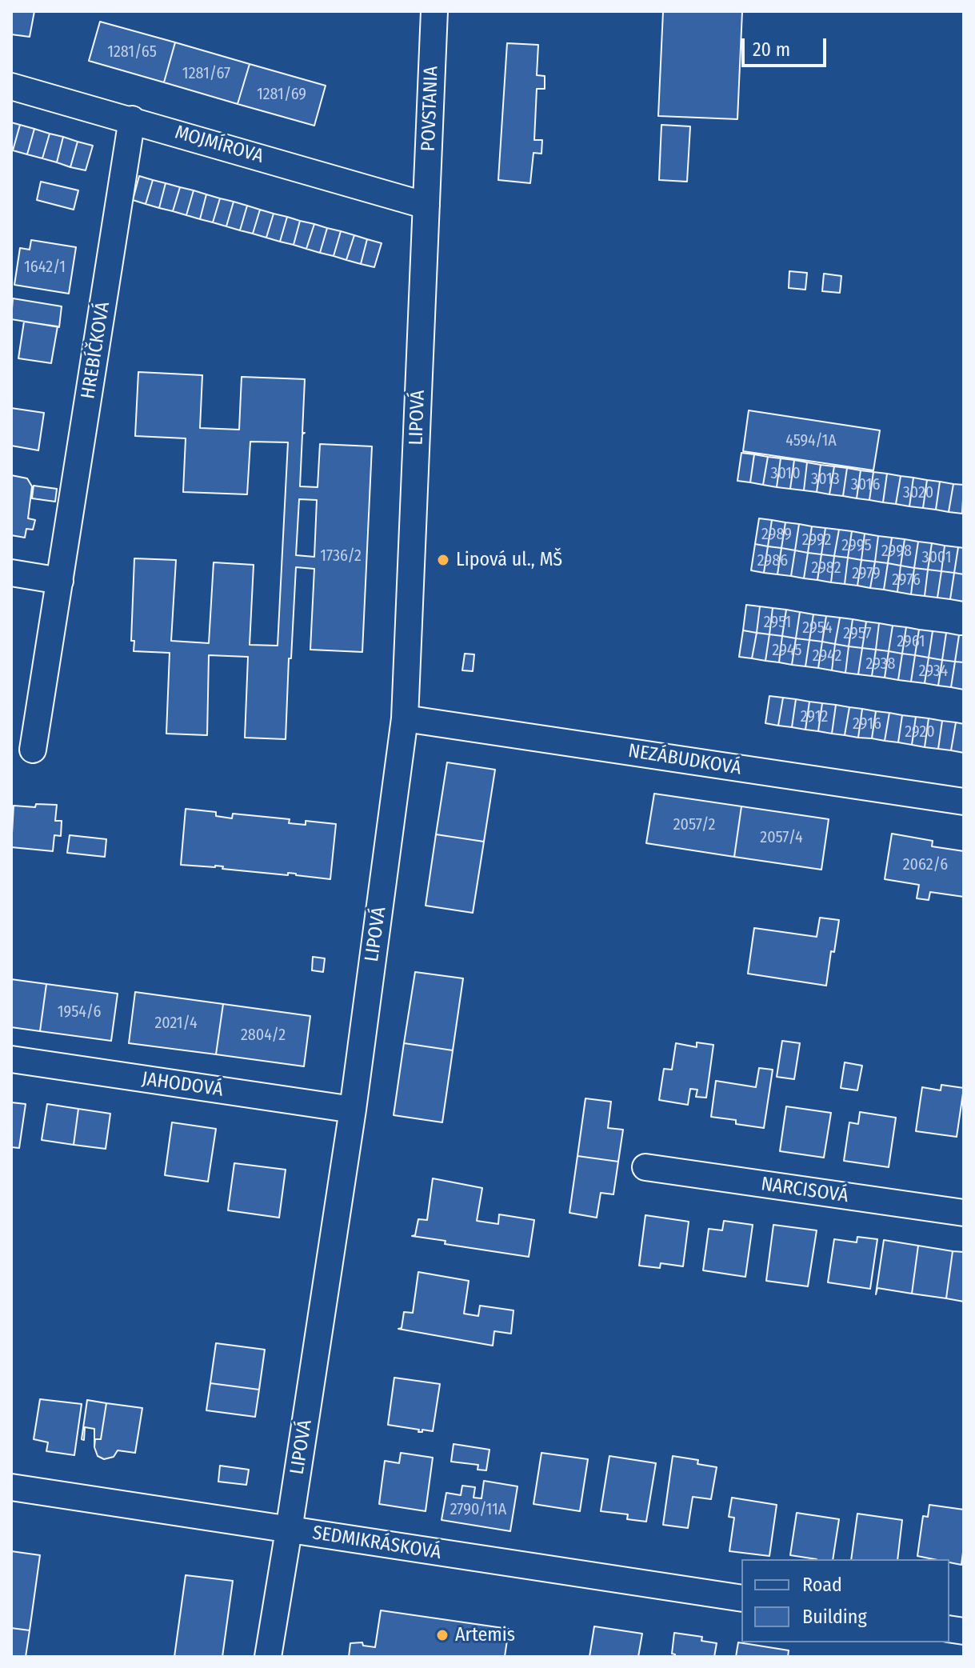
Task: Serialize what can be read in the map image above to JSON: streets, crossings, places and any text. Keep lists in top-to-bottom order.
{
  "streets": {
    "street": [
      "POVSTANIA",
      "MOJMÍROVA",
      "HREBÍČKOVÁ",
      "LIPOVÁ",
      "NEZÁBUDKOVÁ",
      "JAHODOVÁ",
      "NARCISOVÁ",
      "SEDMIKRÁSKOVÁ"
    ]
  },
  "crossings": [
    ["POVSTANIA", "MOJMÍROVA"],
    ["POVSTANIA", "LIPOVÁ"],
    ["MOJMÍROVA", "HREBÍČKOVÁ"],
    ["MOJMÍROVA", "LIPOVÁ"],
    ["LIPOVÁ", "NEZÁBUDKOVÁ"],
    ["LIPOVÁ", "JAHODOVÁ"],
    ["LIPOVÁ", "SEDMIKRÁSKOVÁ"]
  ],
  "places": ["Lipová ul., MŠ", "Artemis"],
  "house_numbers": [
    "1281/65",
    "1281/67",
    "1281/69",
    "1642/1",
    "4594/1A",
    "3010",
    "3013",
    "3016",
    "3020",
    "2989",
    "2992",
    "2995",
    "2998",
    "1736/2",
    "3001",
    "2986",
    "2982",
    "2979",
    "2976",
    "2951",
    "2954",
    "2957",
    "2961",
    "2945",
    "2942",
    "2938",
    "2934",
    "2912",
    "2916",
    "2920",
    "2057/2",
    "2057/4",
    "2062/6",
    "1954/6",
    "2021/4",
    "2804/2",
    "2790/11A"
  ],
  "legend": ["Road", "Building"],
  "scale_bar": "20 m"
}
